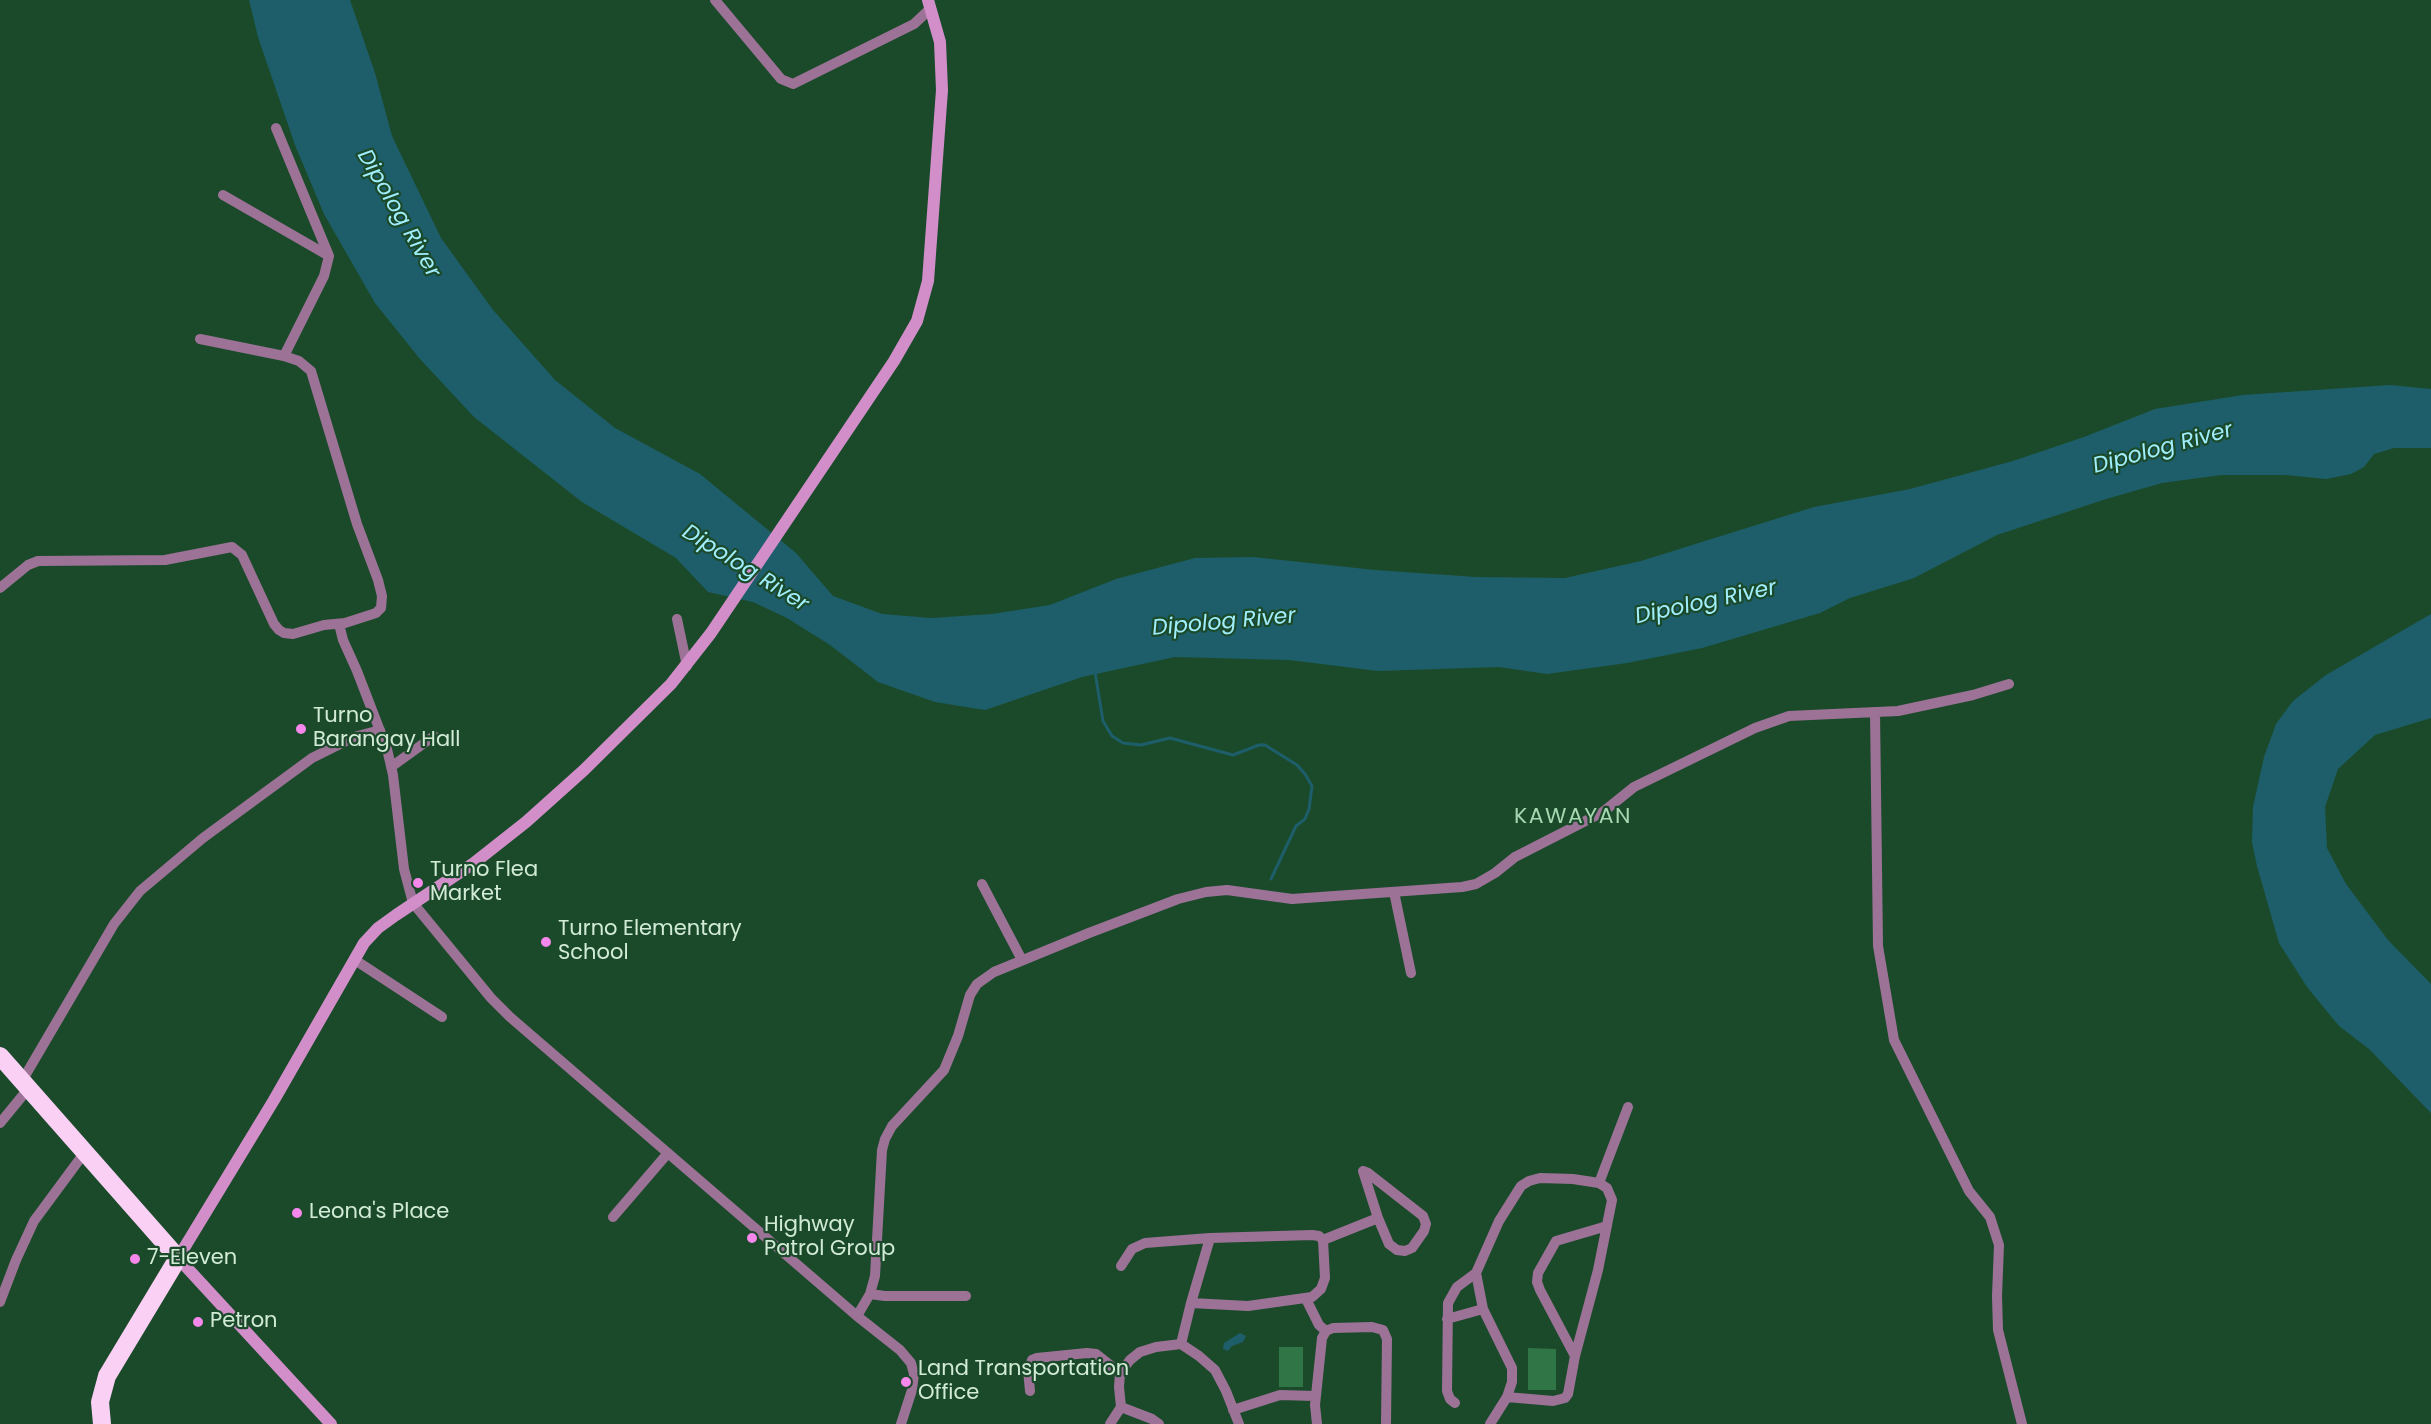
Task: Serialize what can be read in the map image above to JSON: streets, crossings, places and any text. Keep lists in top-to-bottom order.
{
  "districts": ["KAWAYAN"],
  "water": ["Dipolog River"],
  "places": [
    "Turno Barangay Hall",
    "Turno Flea Market",
    "Turno Elementary School",
    "Leona's Place",
    "Highway Patrol Group",
    "7-Eleven",
    "Petron",
    "Land Transportation Office"
  ]
}
